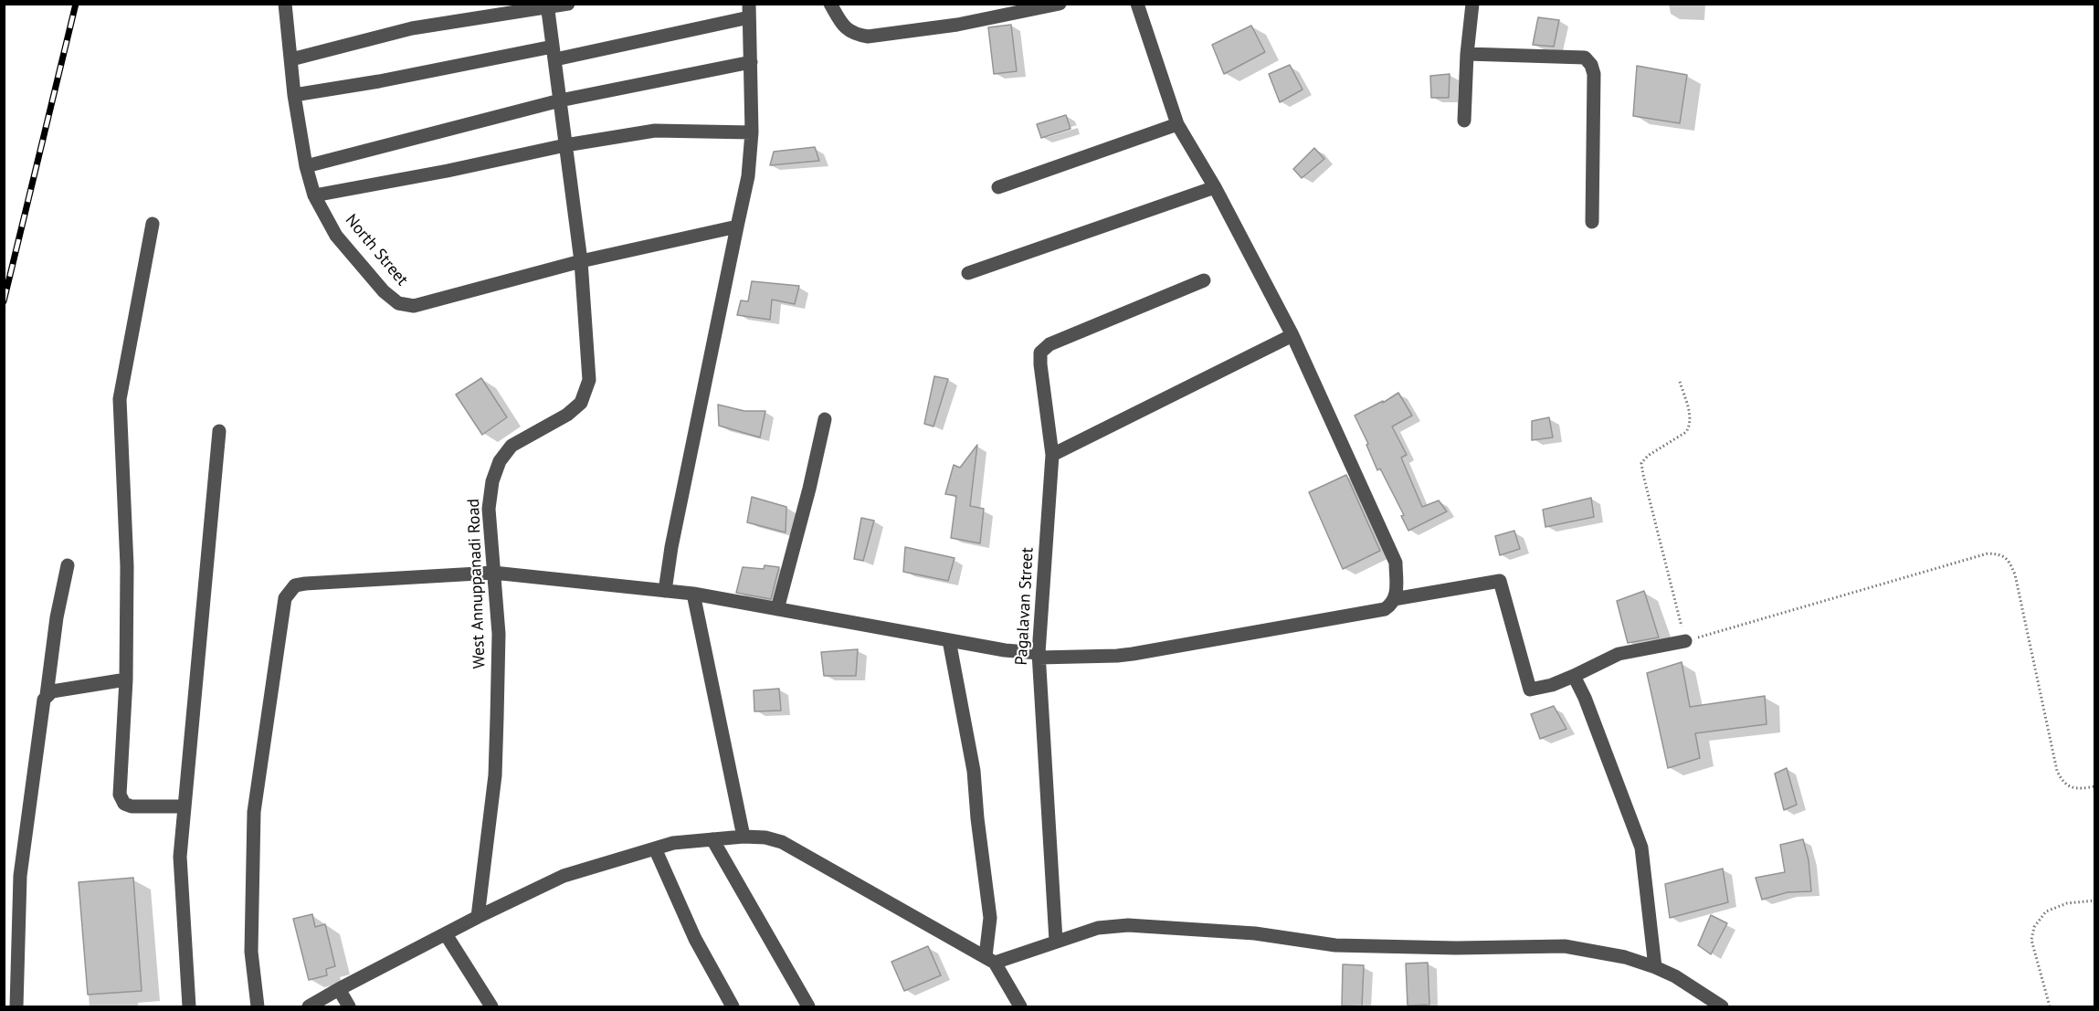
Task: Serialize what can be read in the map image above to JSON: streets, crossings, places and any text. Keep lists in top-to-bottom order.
{
  "streets": {
    "street": ["North Street", "West Annuppanadi Road", "Pagalavan Street"]
  },
  "crossings": [
    ["North Street", "West Annuppanadi Road"]
  ]
}
